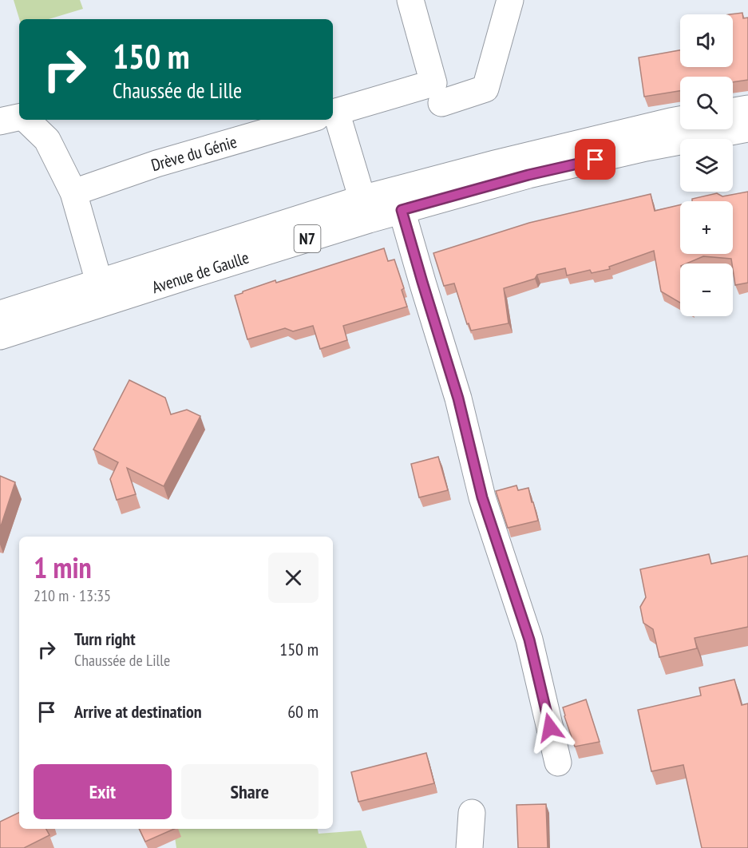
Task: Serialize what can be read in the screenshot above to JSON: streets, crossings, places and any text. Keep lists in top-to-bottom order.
{
  "streets": {
    "main road": ["Drève du Génie", "N7", "Avenue de Gaulle"]
  },
  "crossings": [
    ["N7", "Avenue de Gaulle"]
  ],
  "page": {
    "map_buttons": ["+", "−"],
    "turn": ["150 m", "Chaussée de Lille"],
    "heading": ["1 min", "210 m · 13:35"],
    "list": [
      {
        "name": "Turn right",
        "note": "Chaussée de Lille",
        "value": "150 m"
      },
      {
        "name": "Arrive at destination",
        "value": "60 m"
      }
    ],
    "buttons": ["Exit", "Share"]
  }
}
